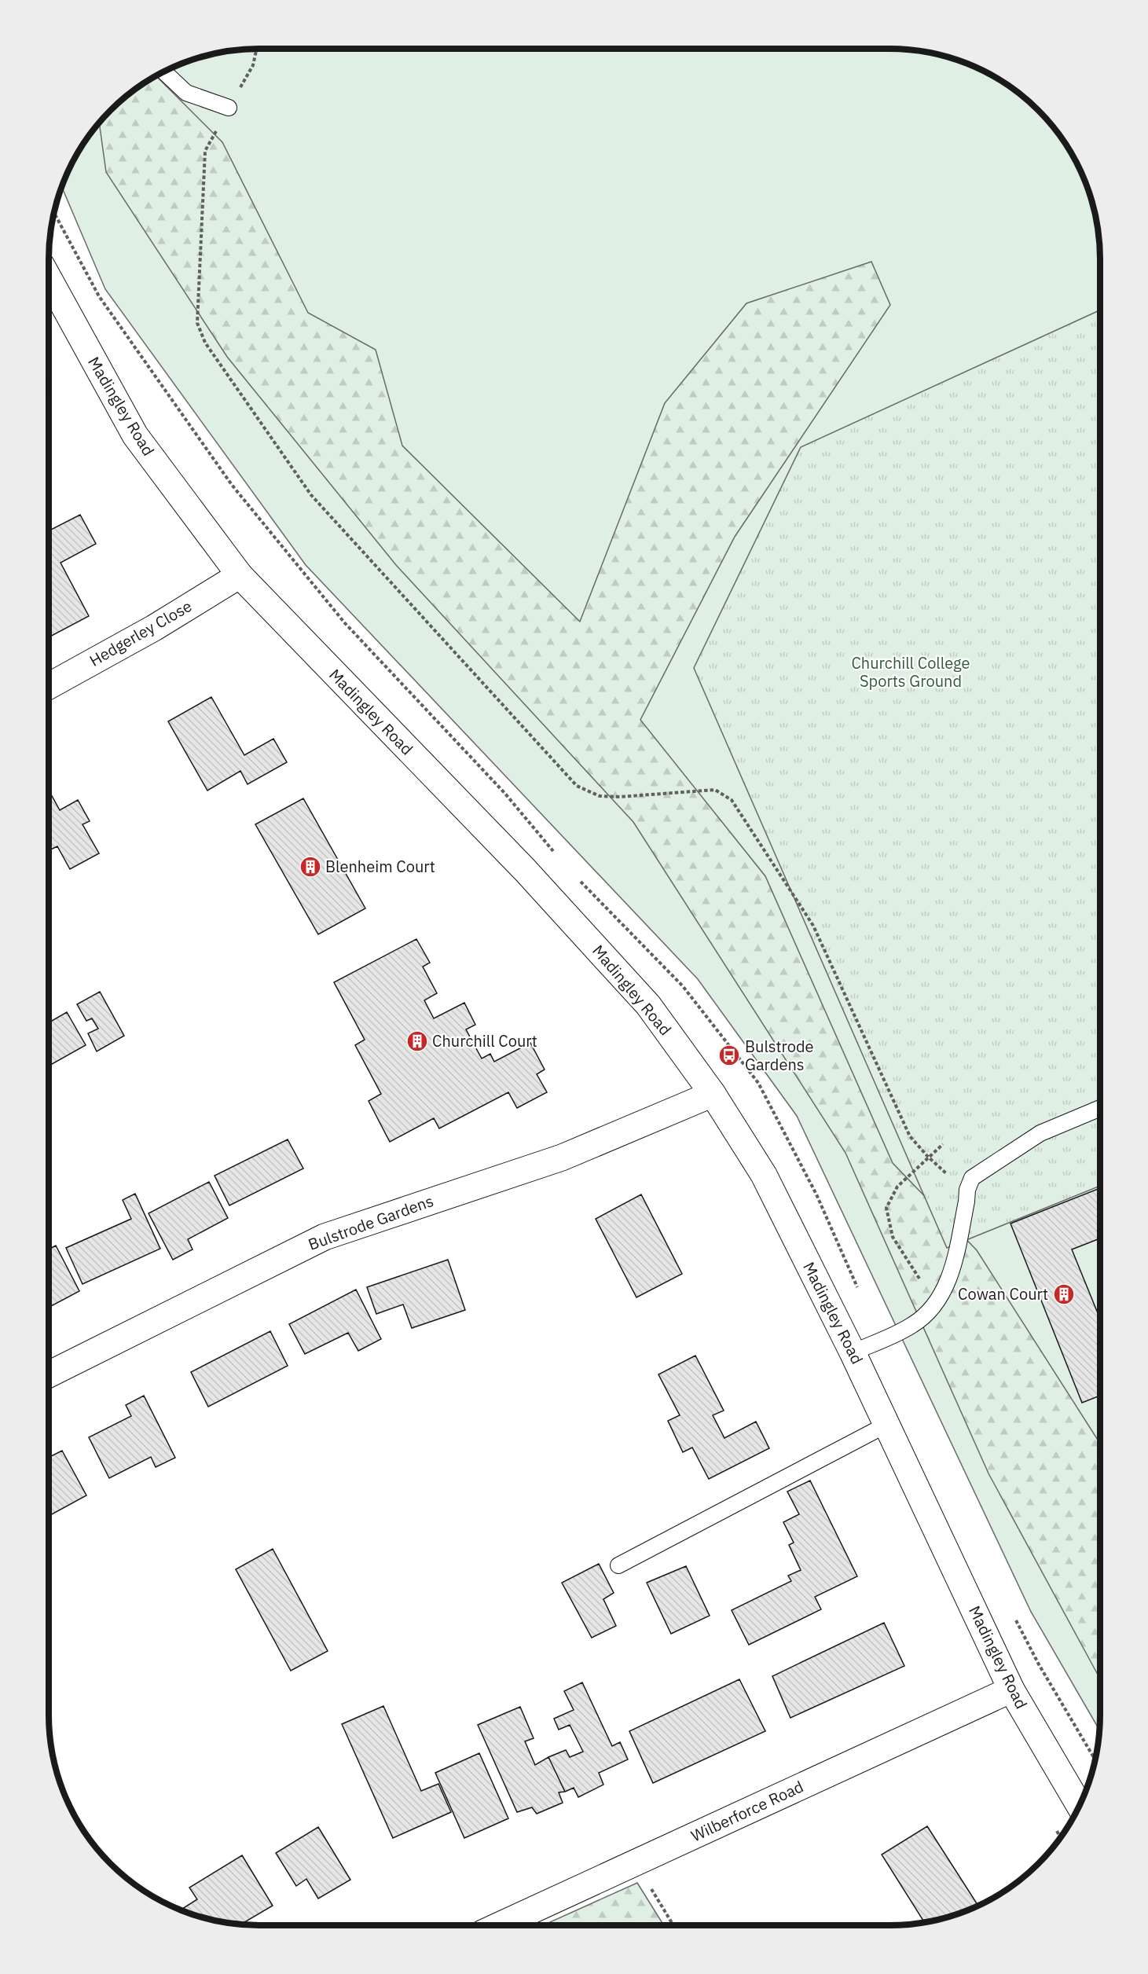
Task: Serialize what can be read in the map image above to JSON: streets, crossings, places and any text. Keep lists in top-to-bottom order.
{
  "streets": {
    "main road": [
      "Madingley Road",
      "Hedgerley Close",
      "Bulstrode Gardens",
      "Wilberforce Road"
    ]
  },
  "crossings": [
    ["Madingley Road", "Hedgerley Close"],
    ["Madingley Road", "Bulstrode Gardens"],
    ["Madingley Road", "Wilberforce Road"]
  ],
  "parks": ["Churchill College Sports Ground"],
  "places": {
    "building": ["Blenheim Court", "Churchill Court", "Cowan Court"],
    "bus stop": ["Bulstrode Gardens"]
  }
}
